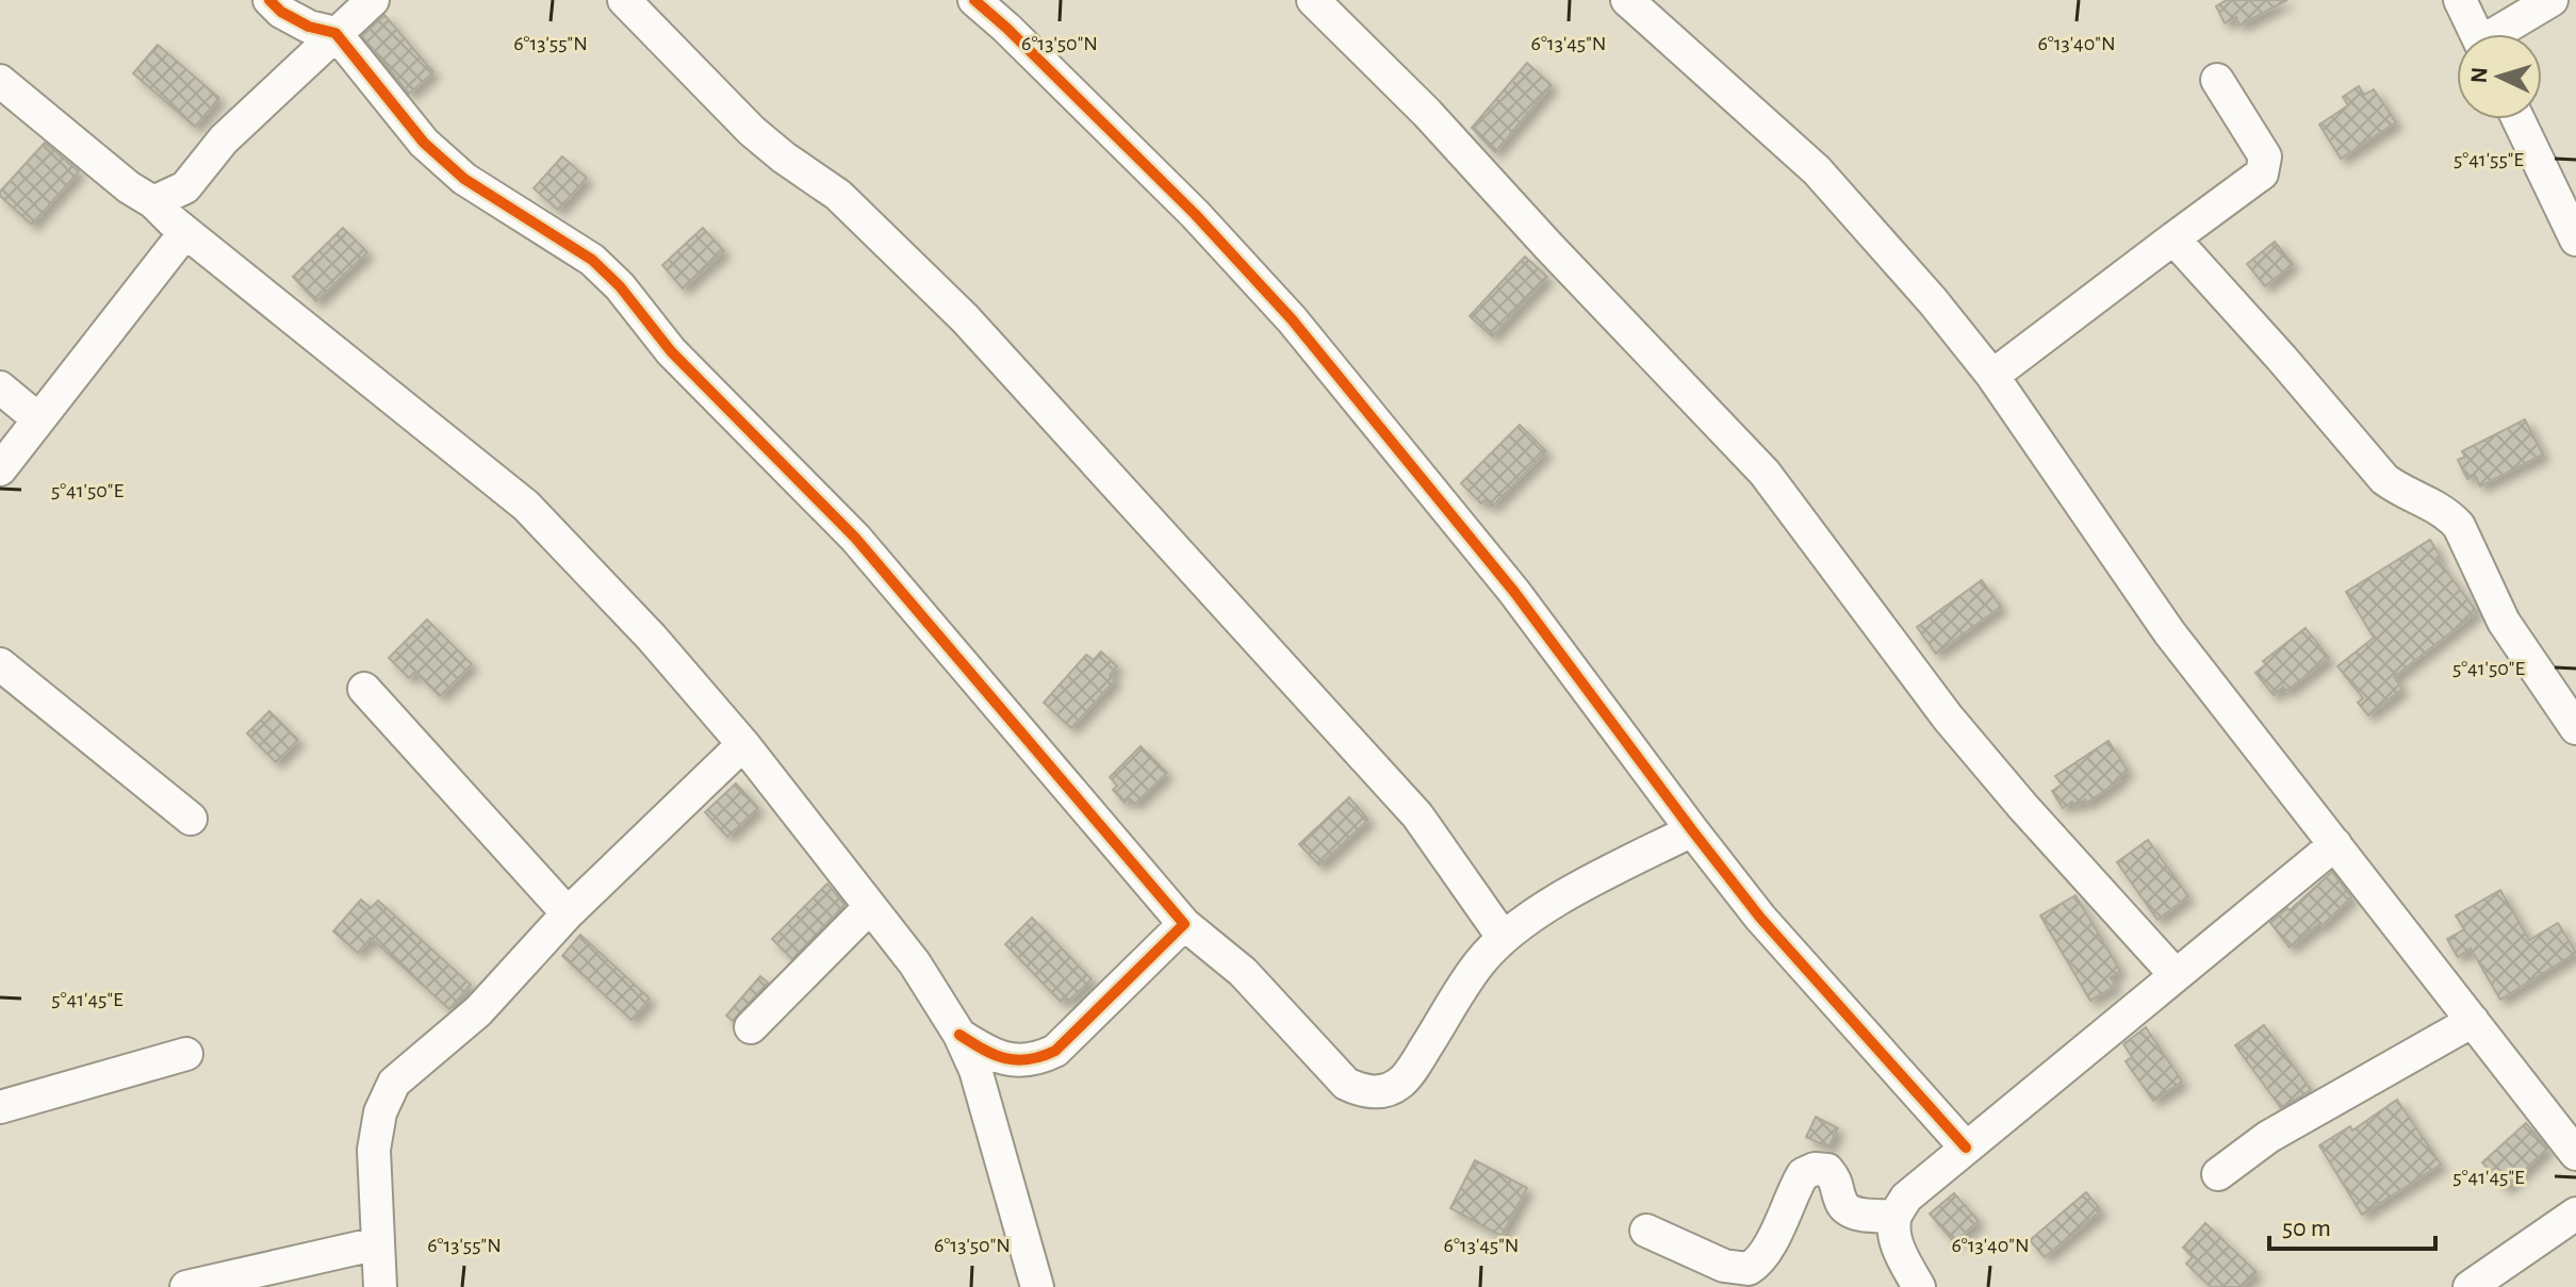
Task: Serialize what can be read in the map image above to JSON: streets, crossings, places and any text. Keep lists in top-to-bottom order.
{
  "scale_bar": "50 m",
  "north": "left",
  "coordinates": [
    "6°13'55\"N",
    "6°13'50\"N",
    "6°13'45\"N",
    "6°13'40\"N",
    "5°41'55\"E",
    "5°41'50\"E",
    "5°41'45\"E"
  ]
}
